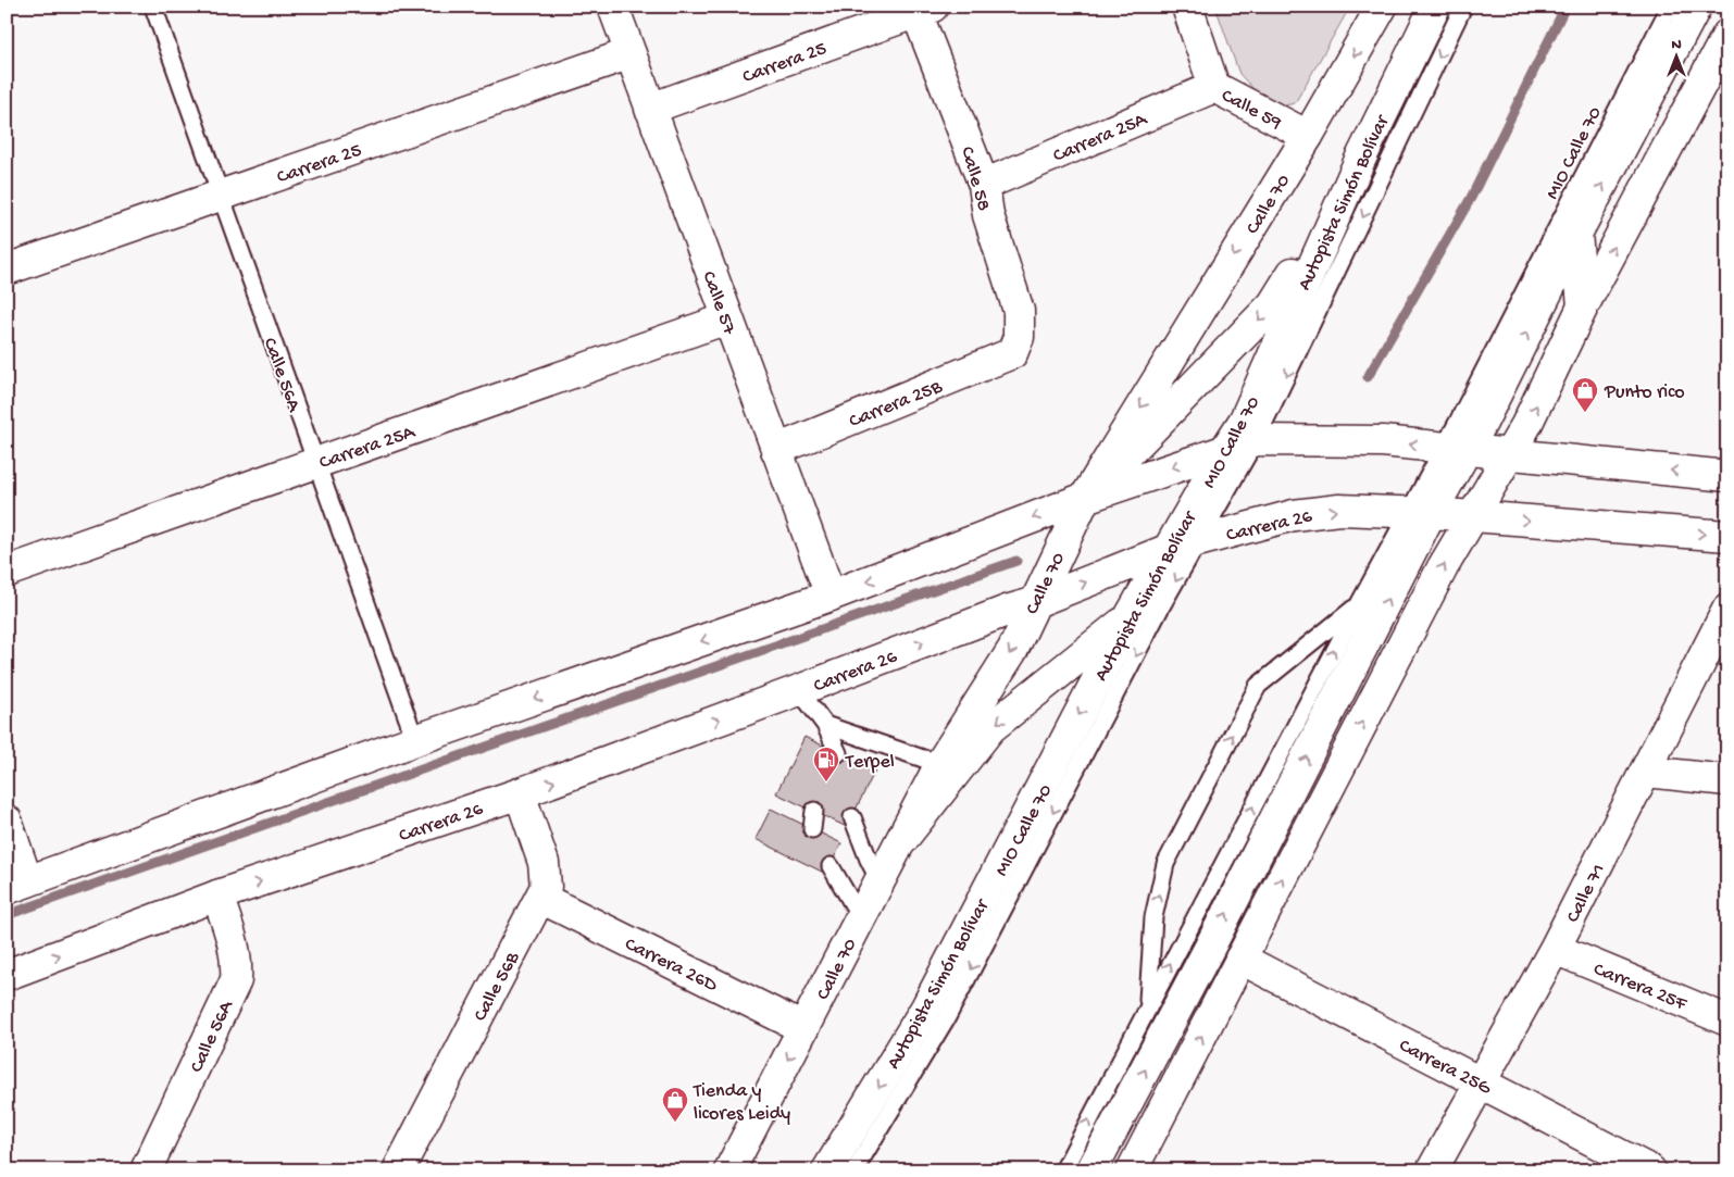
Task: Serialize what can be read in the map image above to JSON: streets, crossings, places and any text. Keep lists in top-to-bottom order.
{
  "streets": {
    "main road": [
      "Carrera 25",
      "Calle 59",
      "Carrera 25A",
      "Calle 58",
      "Autopista Simón Bolívar",
      "Calle 70",
      "Calle 57",
      "Calle 56A",
      "Carrera 25B",
      "Carrera 26",
      "Calle 71",
      "Carrera 26D",
      "Carrera 25F",
      "Calle 56B",
      "Carrera 25G"
    ],
    "lane": ["MIO Calle 70"]
  },
  "crossings": [
    ["Carrera 25", "Calle 58"],
    ["Carrera 25", "Calle 57"],
    ["Carrera 25", "Calle 56A"],
    ["Calle 59", "Carrera 25A"],
    ["Calle 59", "Calle 70"],
    ["Carrera 25A", "Calle 58"],
    ["Carrera 25A", "Calle 57"],
    ["Carrera 25A", "Calle 56A"],
    ["MIO Calle 70", "Carrera 26"],
    ["Calle 58", "Carrera 25B"],
    ["Autopista Simón Bolívar", "Carrera 26"],
    ["Calle 70", "Carrera 26"],
    ["Calle 70", "Carrera 26D"],
    ["Calle 57", "Carrera 25B"],
    ["Calle 56A", "Carrera 26"],
    ["Carrera 26", "Calle 56B"],
    ["Calle 71", "Carrera 25F"],
    ["Calle 71", "Carrera 25G"],
    ["Carrera 26D", "Calle 56B"]
  ],
  "one_way": ["MIO Calle 70"],
  "places": {
    "shop": ["Punto rico", "Tienda y licores Leidy"],
    "fuel station": ["Terpel"]
  },
  "north": "top"
}
